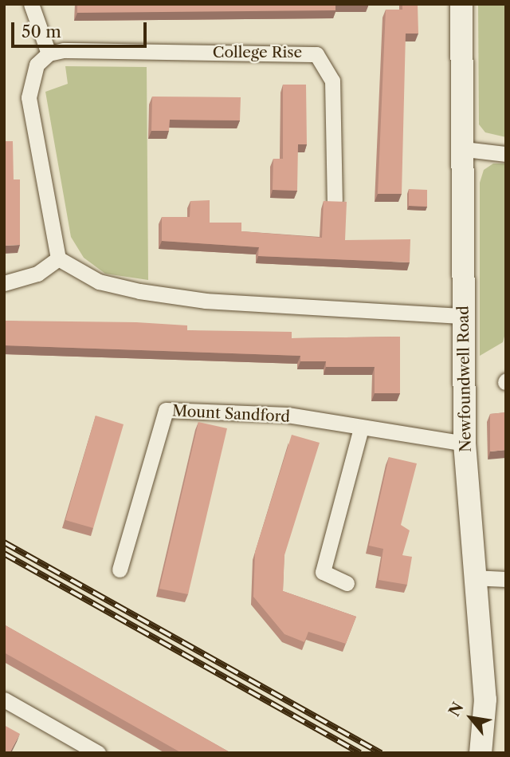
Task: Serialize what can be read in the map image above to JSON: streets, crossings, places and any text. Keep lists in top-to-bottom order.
{
  "streets": {
    "main road": ["Newfoundwell Road"],
    "street": ["College Rise", "Mount Sandford"]
  },
  "crossings": [
    ["Newfoundwell Road", "Mount Sandford"]
  ],
  "scale_bar": "50 m",
  "north": "top left"
}
